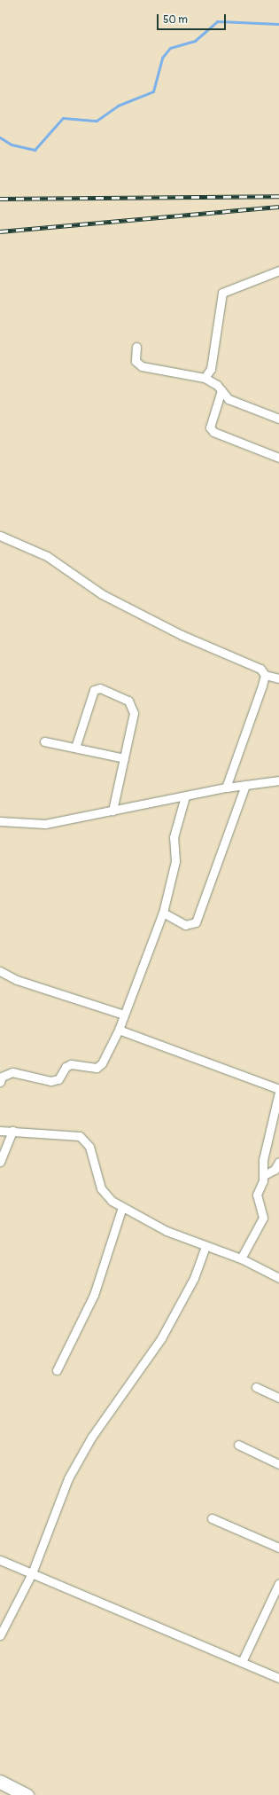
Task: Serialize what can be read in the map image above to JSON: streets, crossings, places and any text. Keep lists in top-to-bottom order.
{
  "scale_bar": "50 m"
}
